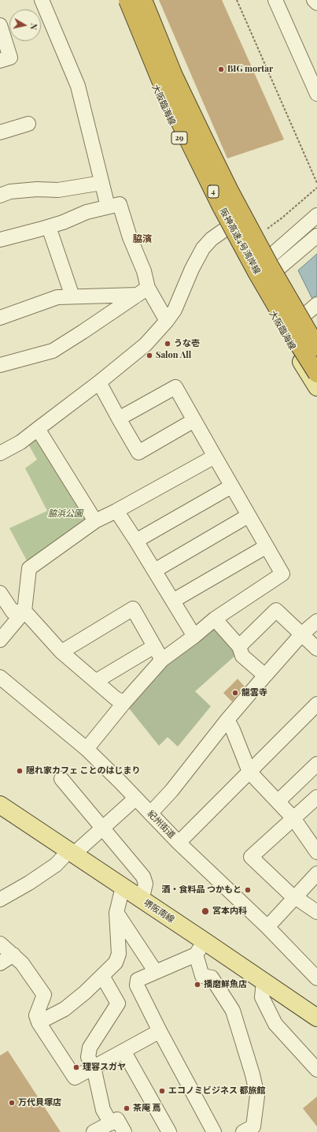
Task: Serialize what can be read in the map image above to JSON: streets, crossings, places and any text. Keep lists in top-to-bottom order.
{
  "streets": {
    "highway": ["4", "阪神高速4号湾岸線"],
    "main road": ["大阪臨海線", "29", "堺阪南線"],
    "street": ["紀州街道"]
  },
  "districts": ["脇濱"],
  "parks": ["脇浜公園"],
  "places": [
    "BIG mortar",
    "うな壱",
    "Salon All",
    "龍雲寺",
    "隠れ家カフェ ことのはじまり",
    "酒・食料品 つかもと",
    "宮本内科",
    "播磨鮮魚店",
    "理容スガヤ",
    "エコノミビジネス 都旅館",
    "万代貝塚店",
    "茶庵 蔦"
  ],
  "north": "right"
}
